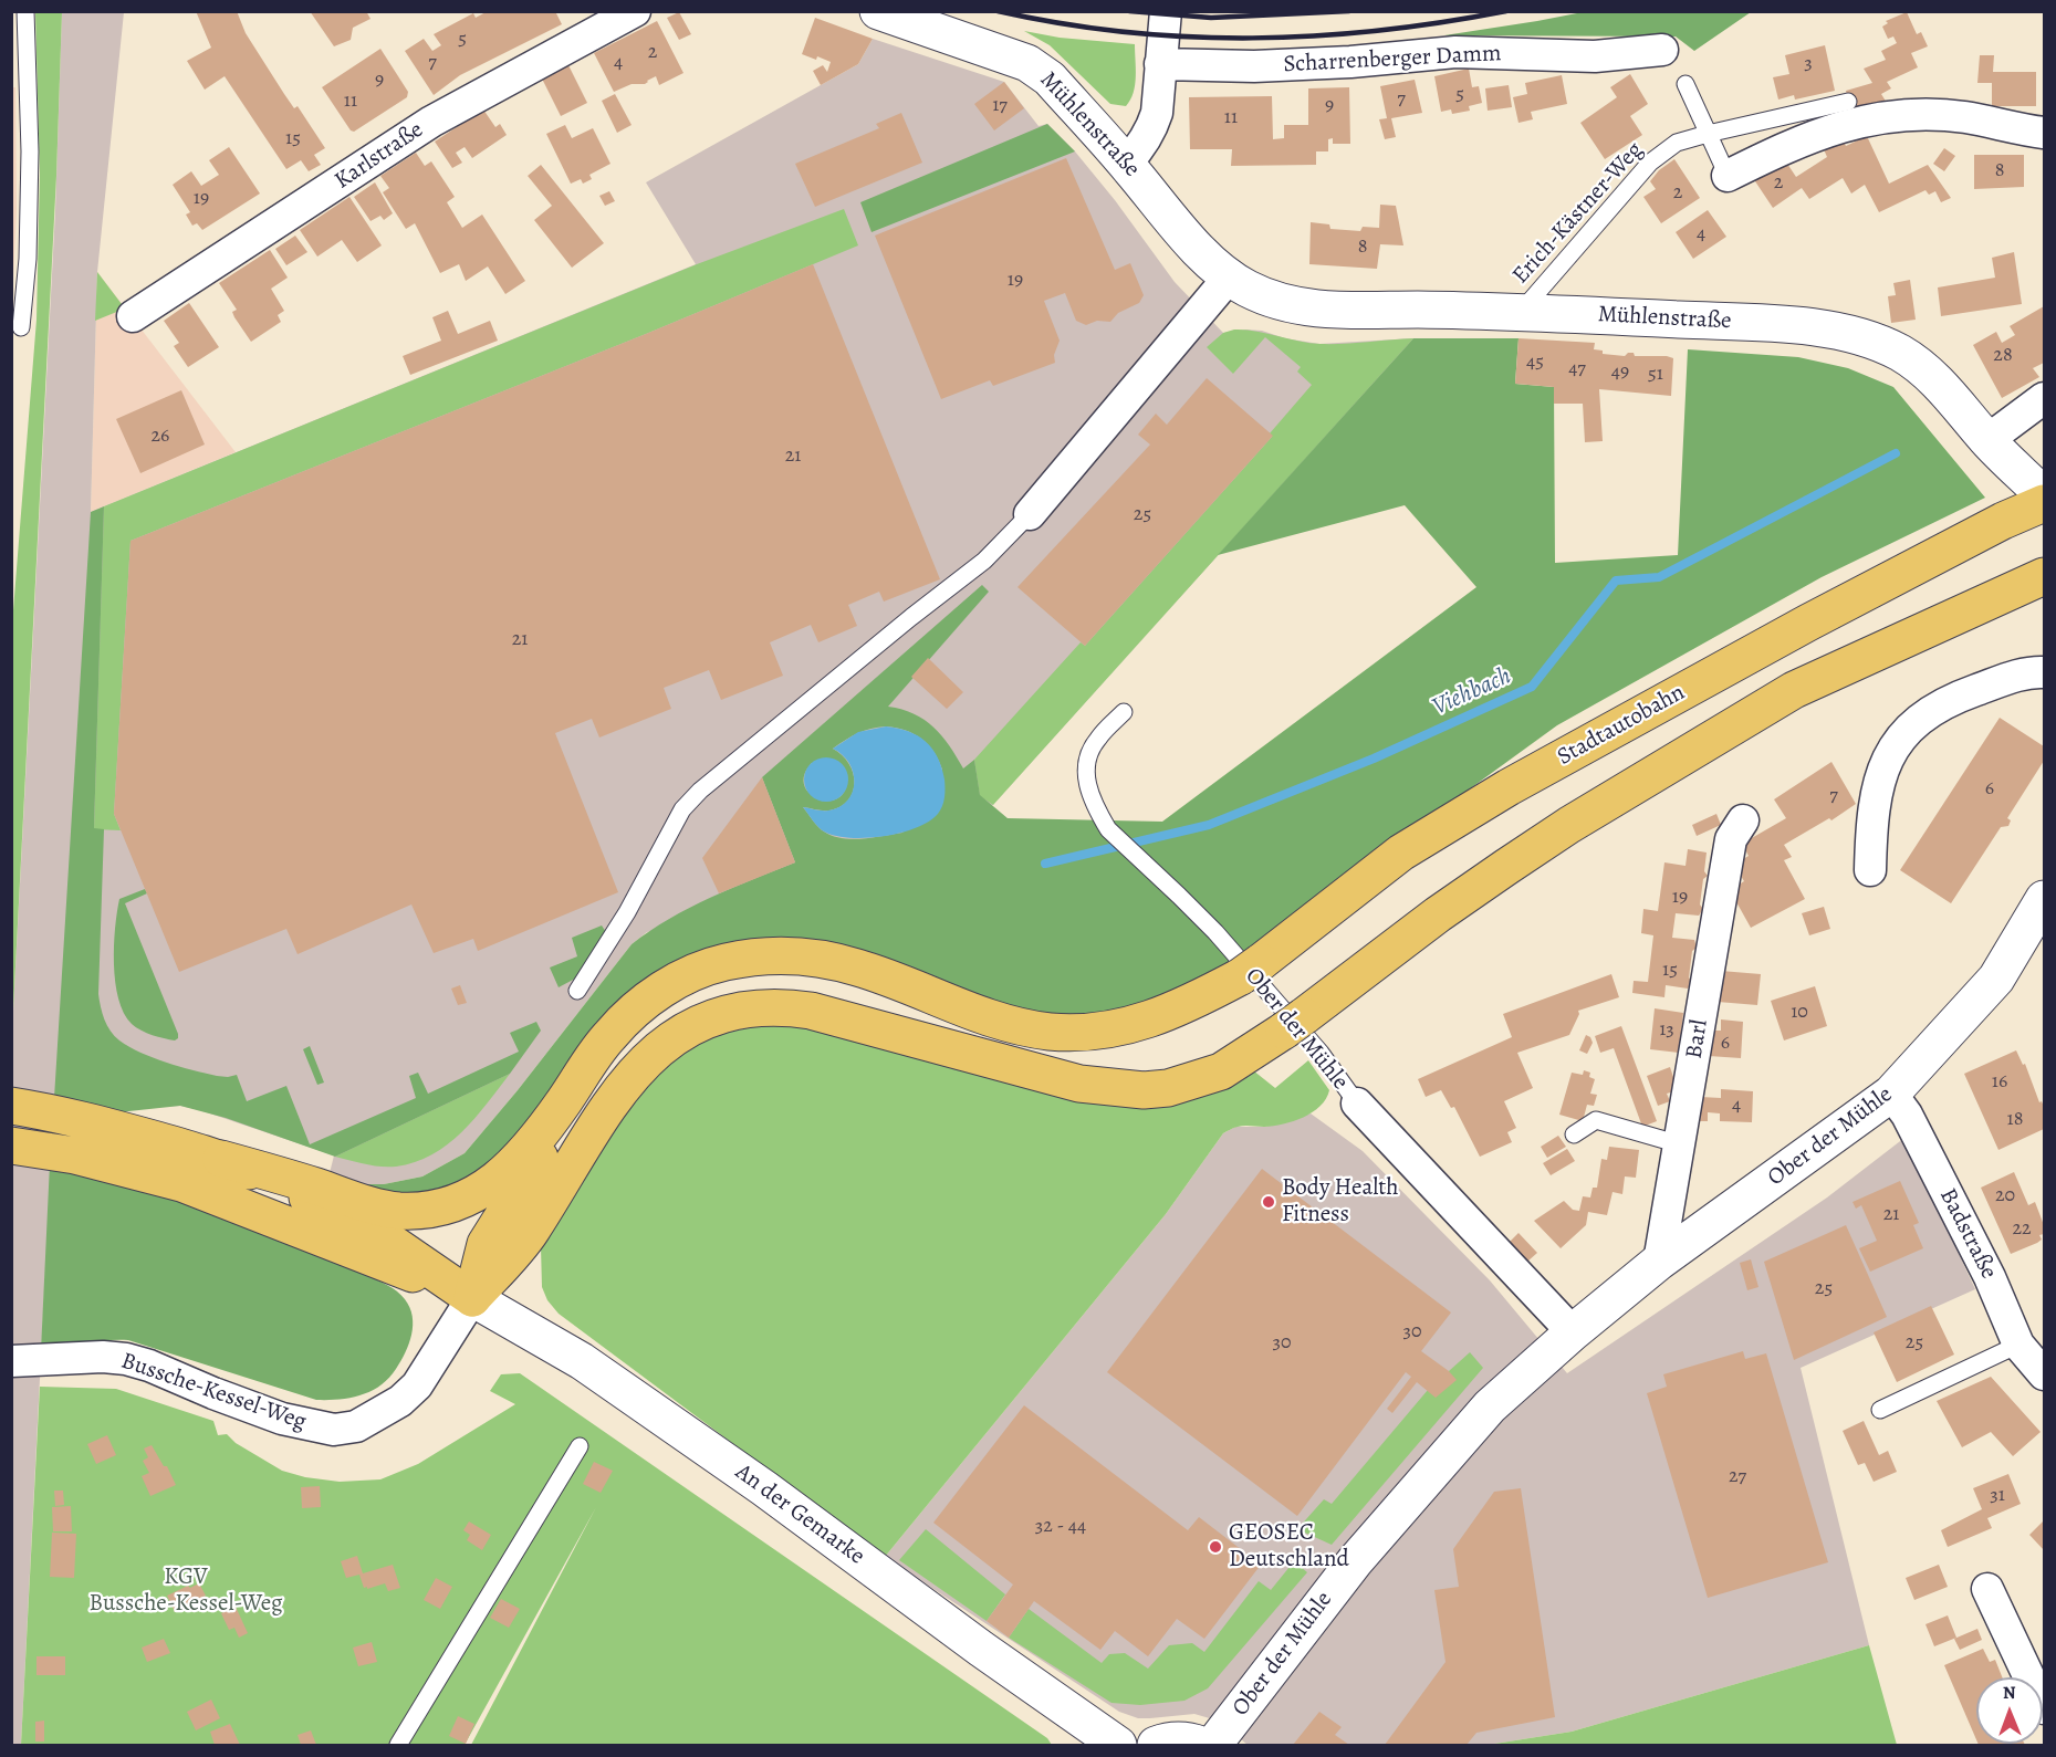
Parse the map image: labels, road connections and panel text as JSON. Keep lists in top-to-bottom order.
{
  "streets": {
    "main road": ["Stadtautobahn"],
    "street": [
      "Scharrenberger Damm",
      "Mühlenstraße",
      "Karlstraße",
      "Ober der Mühle",
      "Barl",
      "Badstraße",
      "Bussche-Kessel-Weg",
      "An der Gemarke"
    ],
    "lane": ["Erich-Kästner-Weg"]
  },
  "crossings": [
    ["Mühlenstraße", "Erich-Kästner-Weg"],
    ["Ober der Mühle", "Barl"],
    ["Ober der Mühle", "Badstraße"],
    ["Bussche-Kessel-Weg", "An der Gemarke"]
  ],
  "water": ["Viehbach"],
  "parks": ["KGV Bussche-Kessel-Weg"],
  "places": ["Body Health Fitness", "GEOSEC Deutschland"],
  "house_numbers": [
    "5",
    "2",
    "7",
    "4",
    "3",
    "9",
    "5",
    "7",
    "11",
    "17",
    "9",
    "11",
    "15",
    "8",
    "2",
    "2",
    "19",
    "4",
    "8",
    "19",
    "28",
    "45",
    "47",
    "49",
    "51",
    "26",
    "21",
    "25",
    "21",
    "6",
    "7",
    "19",
    "15",
    "10",
    "13",
    "6",
    "16",
    "4",
    "18",
    "20",
    "21",
    "22",
    "25",
    "30",
    "30",
    "25",
    "27",
    "31",
    "32 - 44"
  ],
  "north": "top"
}
